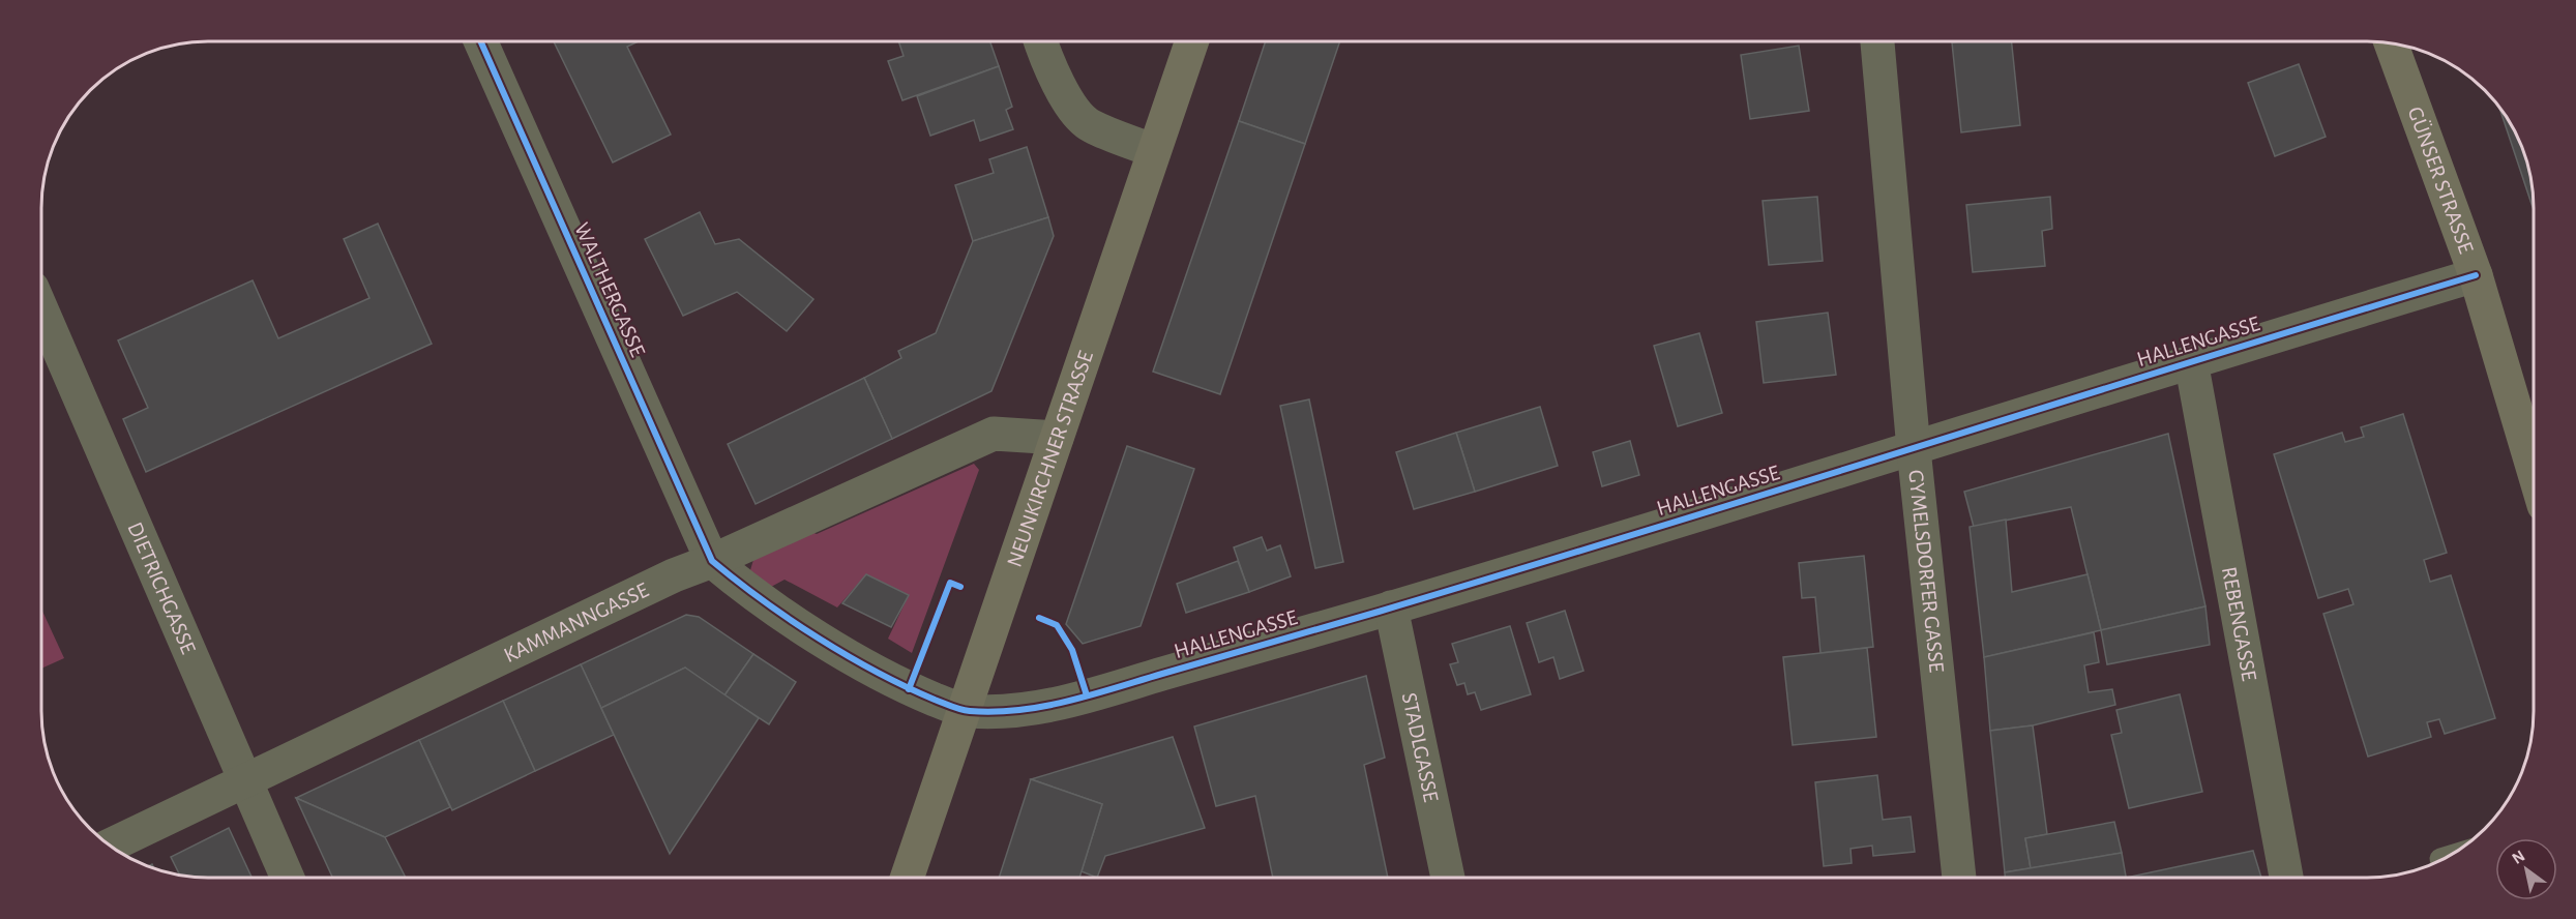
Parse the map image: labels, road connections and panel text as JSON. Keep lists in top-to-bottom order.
{
  "streets": {
    "main road": ["GÜNSER STRASSE", "NEUNKIRCHNER STRASSE"],
    "street": [
      "WALTHERGASSE",
      "HALLENGASSE",
      "GYMELSDORFER GASSE",
      "DIETRICHGASSE",
      "KAMMANNGASSE",
      "REBENGASSE",
      "STADLGASSE"
    ]
  },
  "crossings": [
    ["GÜNSER STRASSE", "HALLENGASSE"],
    ["WALTHERGASSE", "KAMMANNGASSE"],
    ["HALLENGASSE", "NEUNKIRCHNER STRASSE"],
    ["HALLENGASSE", "GYMELSDORFER GASSE"],
    ["HALLENGASSE", "REBENGASSE"],
    ["HALLENGASSE", "STADLGASSE"],
    ["NEUNKIRCHNER STRASSE", "KAMMANNGASSE"],
    ["DIETRICHGASSE", "KAMMANNGASSE"]
  ],
  "north": "top left"
}
